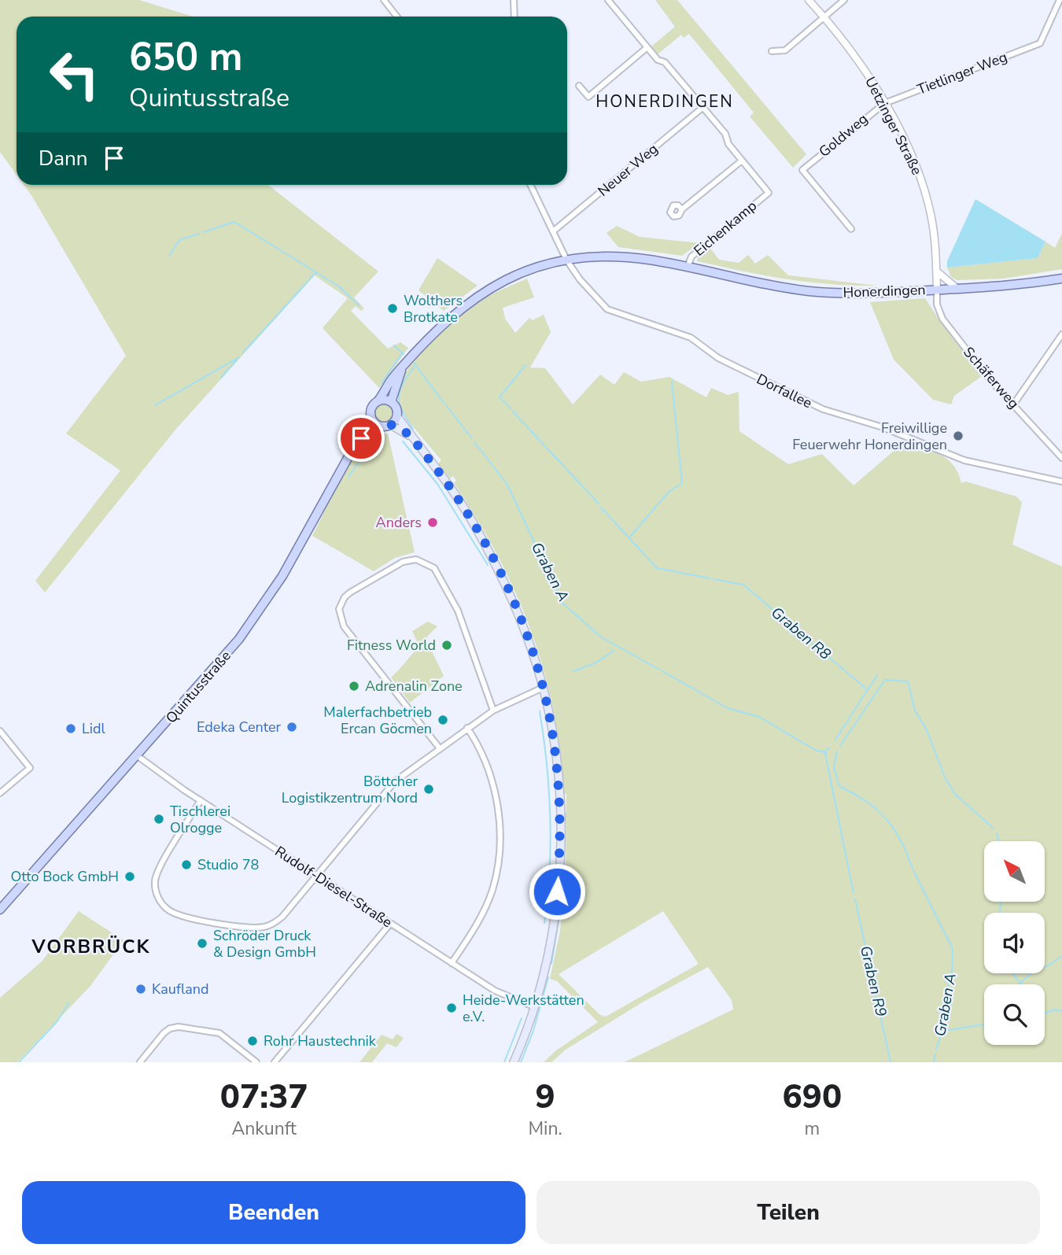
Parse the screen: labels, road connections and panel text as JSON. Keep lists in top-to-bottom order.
{
  "streets": {
    "main road": ["Honerdingen", "Quintusstraße"],
    "street": [
      "Tietlinger Weg",
      "Uetzinger Straße",
      "Goldweg",
      "Neuer Weg",
      "Eichenkamp",
      "Schäferweg",
      "Dorfallee",
      "Rudolf-Diesel-Straße"
    ]
  },
  "crossings": [
    ["Tietlinger Weg", "Uetzinger Straße"],
    ["Tietlinger Weg", "Goldweg"],
    ["Uetzinger Straße", "Goldweg"],
    ["Uetzinger Straße", "Honerdingen"],
    ["Uetzinger Straße", "Schäferweg"],
    ["Neuer Weg", "Dorfallee"],
    ["Eichenkamp", "Honerdingen"],
    ["Honerdingen", "Schäferweg"],
    ["Honerdingen", "Dorfallee"],
    ["Honerdingen", "Quintusstraße"],
    ["Quintusstraße", "Rudolf-Diesel-Straße"]
  ],
  "districts": ["HONERDINGEN", "VORBRÜCK"],
  "water": ["Graben A", "Graben R8", "Graben R9"],
  "places": [
    "Wolthers Brotkate",
    "Freiwillige Feuerwehr Honerdingen",
    "Anders",
    "Fitness World",
    "Adrenalin Zone",
    "Malerfachbetrieb Ercan Göcmen",
    "Edeka Center",
    "Lidl",
    "Böttcher Logistikzentrum Nord",
    "Tischlerei Olrogge",
    "Studio 78",
    "Otto Bock GmbH",
    "Schröder Druck & Design GmbH",
    "Kaufland",
    "Heide-Werkstätten e.V.",
    "Rohr Haustechnik"
  ],
  "north": "top left",
  "page": {
    "turn": ["650 m", "Quintusstraße"],
    "then": "Dann",
    "eta": [
      "07:37",
      "Ankunft",
      "9",
      "Min.",
      "690",
      "m"
    ],
    "buttons": ["Beenden", "Teilen"]
  }
}
